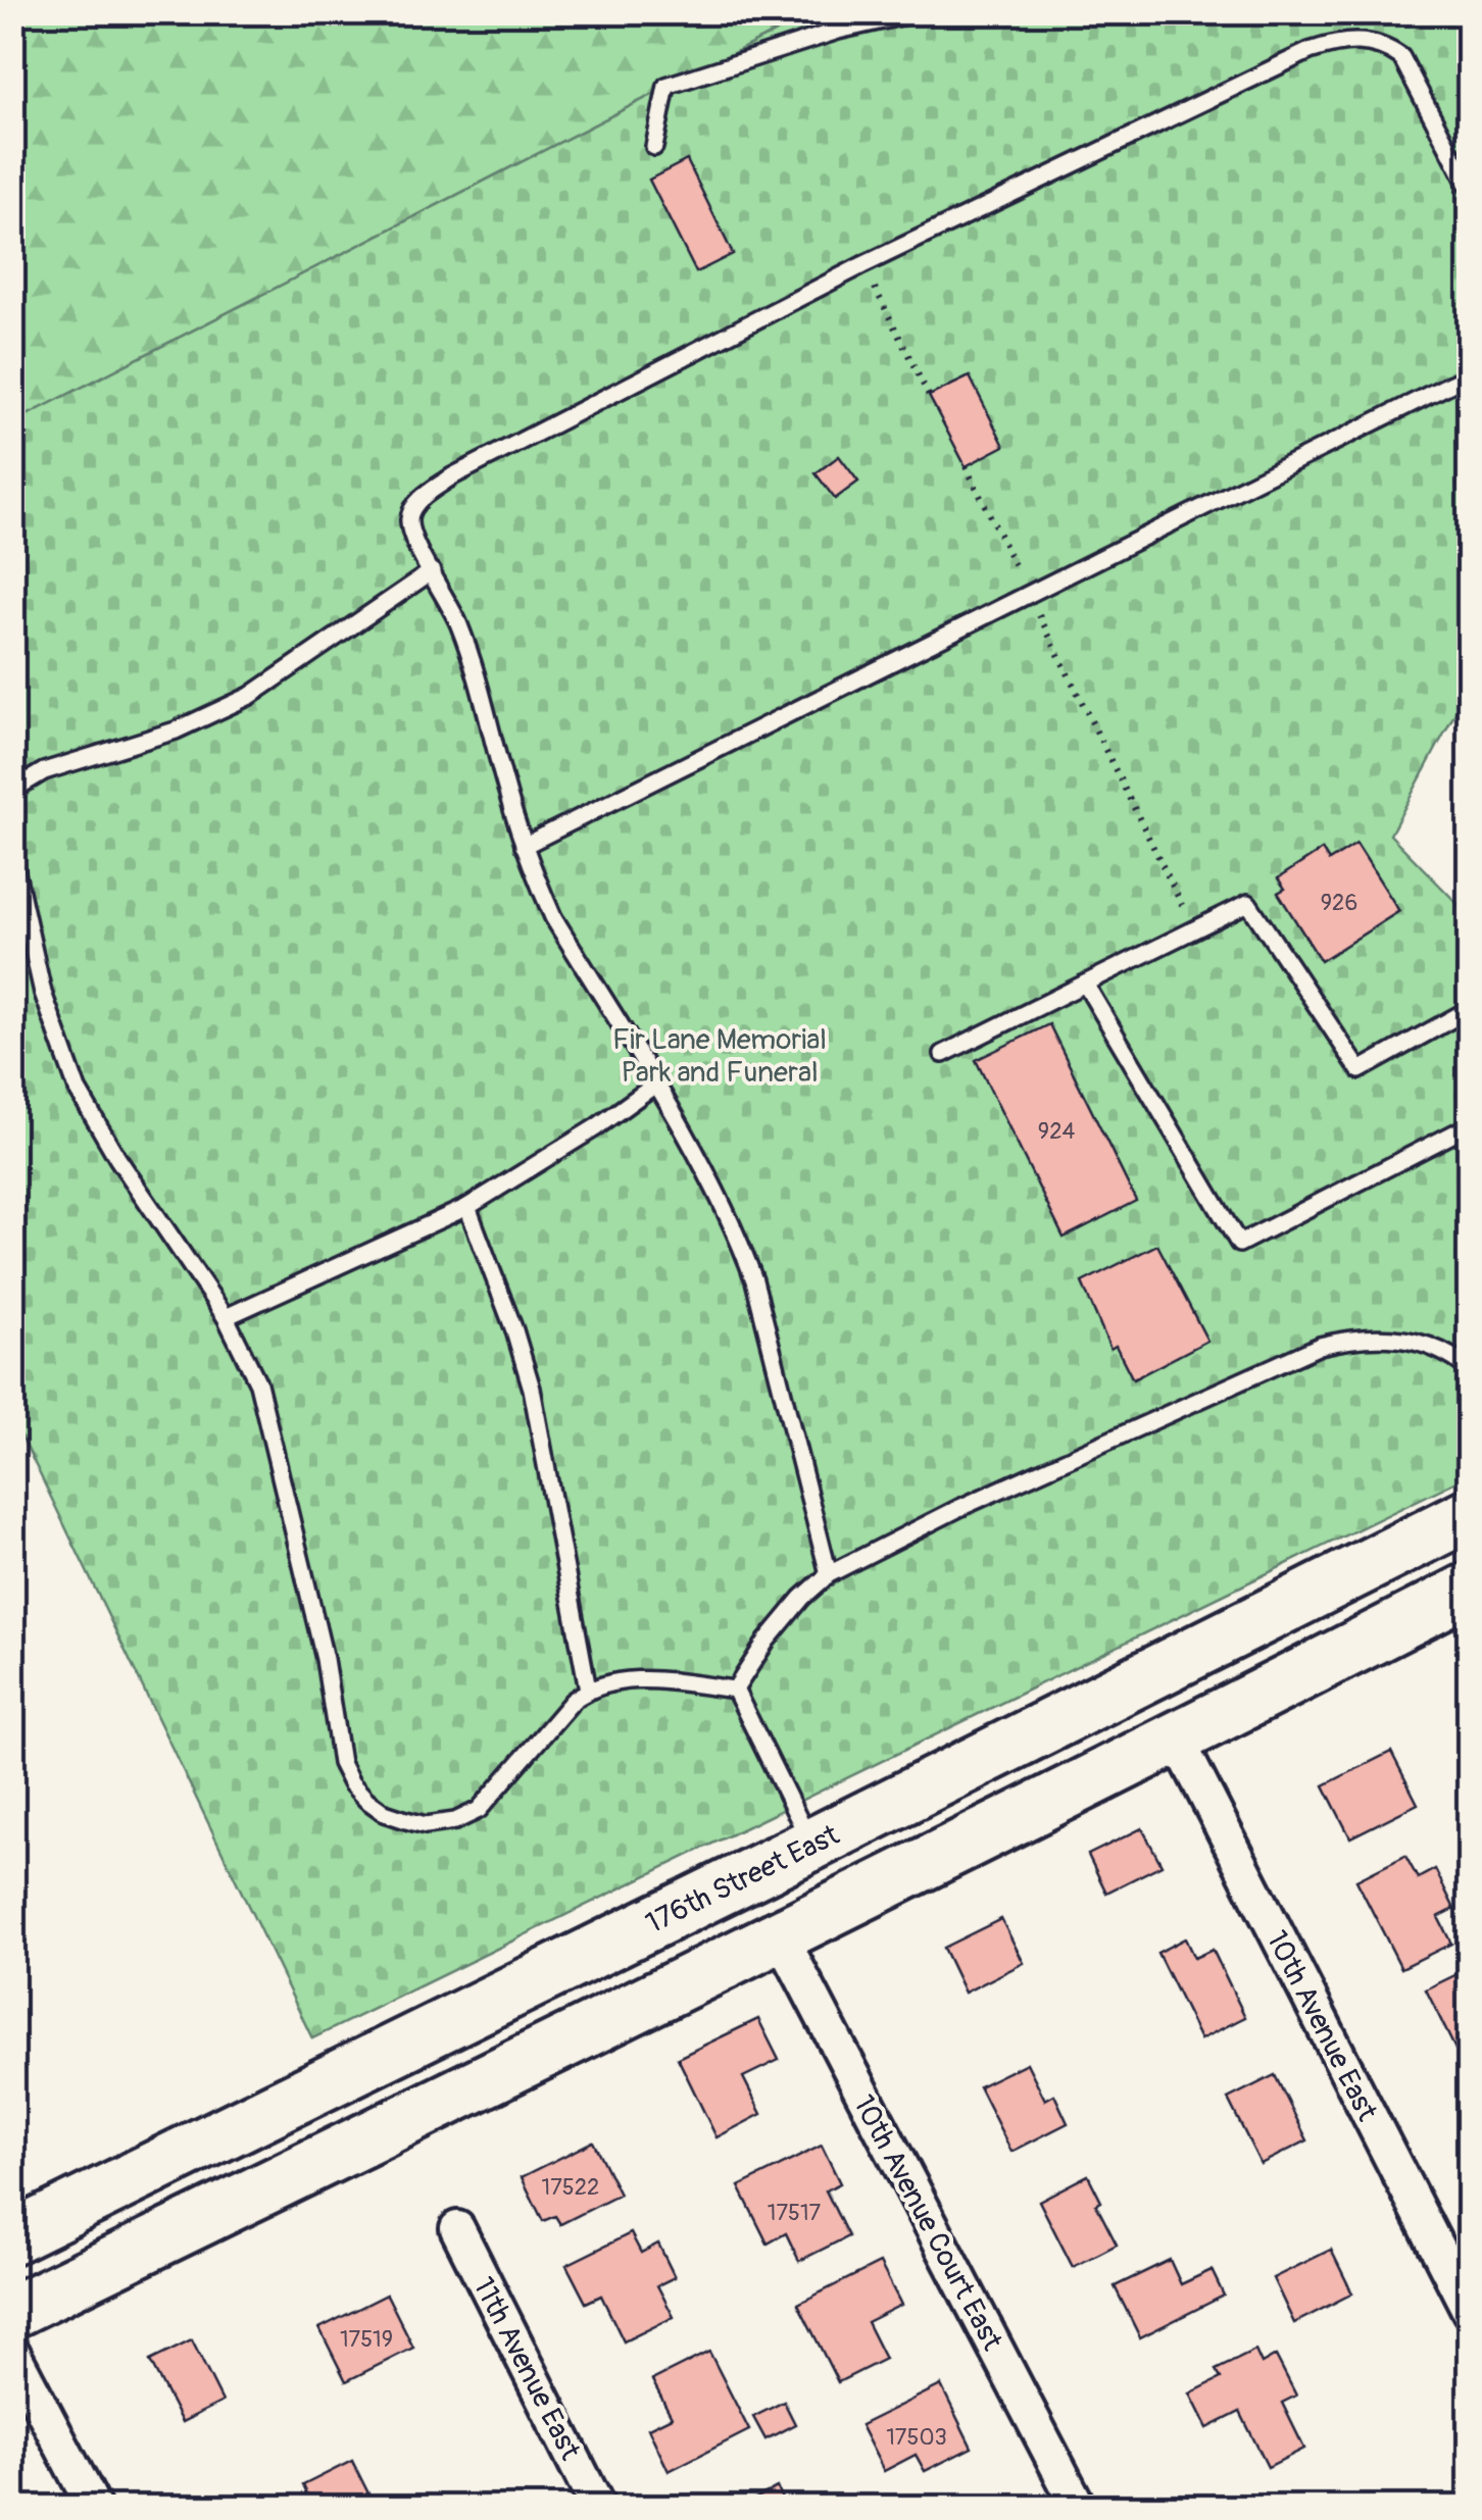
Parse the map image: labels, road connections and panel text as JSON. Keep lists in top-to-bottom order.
{
  "streets": {
    "main road": ["176th Street East"],
    "street": ["10th Avenue East", "10th Avenue Court East", "11th Avenue East"]
  },
  "parks": ["Fir Lane Memorial Park and Funeral"],
  "house_numbers": [
    "926",
    "924",
    "17522",
    "17517",
    "17519",
    "17503"
  ]
}
